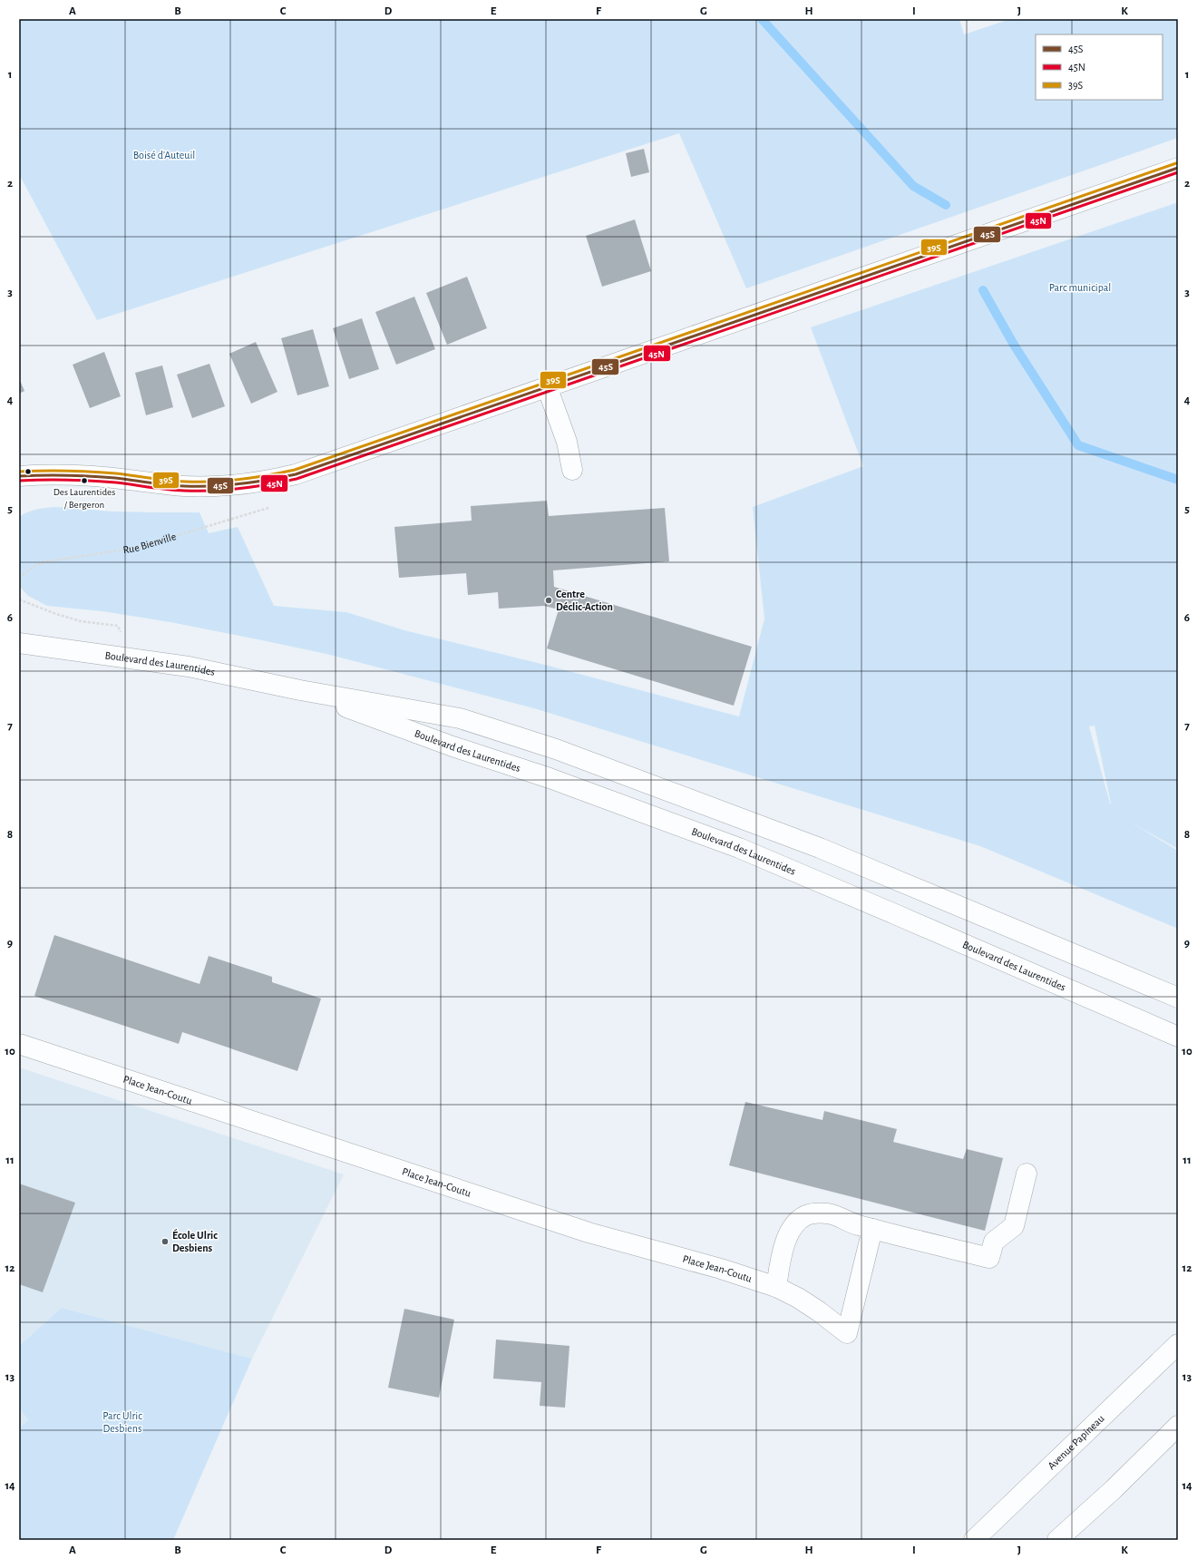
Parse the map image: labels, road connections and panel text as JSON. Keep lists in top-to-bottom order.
{
  "streets": {
    "main road": ["Boulevard des Laurentides", "Place Jean-Coutu", "Avenue Papineau"],
    "path": ["Rue Bienville"]
  },
  "parks": ["Boisé d'Auteuil", "Parc municipal", "Parc Ulric Desbiens"],
  "places": ["Des Laurentides / Bergeron", "Centre Déclic-Action", "École Ulric Desbiens"],
  "lines": ["transit line 39S", "transit line 45S", "transit line 45N"],
  "legend": ["45S", "45N", "39S"],
  "grid": {
    "columns": [
      "A",
      "B",
      "C",
      "D",
      "E",
      "F",
      "G",
      "H",
      "I",
      "J",
      "K"
    ],
    "rows": [
      "1",
      "2",
      "3",
      "4",
      "5",
      "6",
      "7",
      "8",
      "9",
      "10",
      "11",
      "12",
      "13",
      "14"
    ]
  }
}
